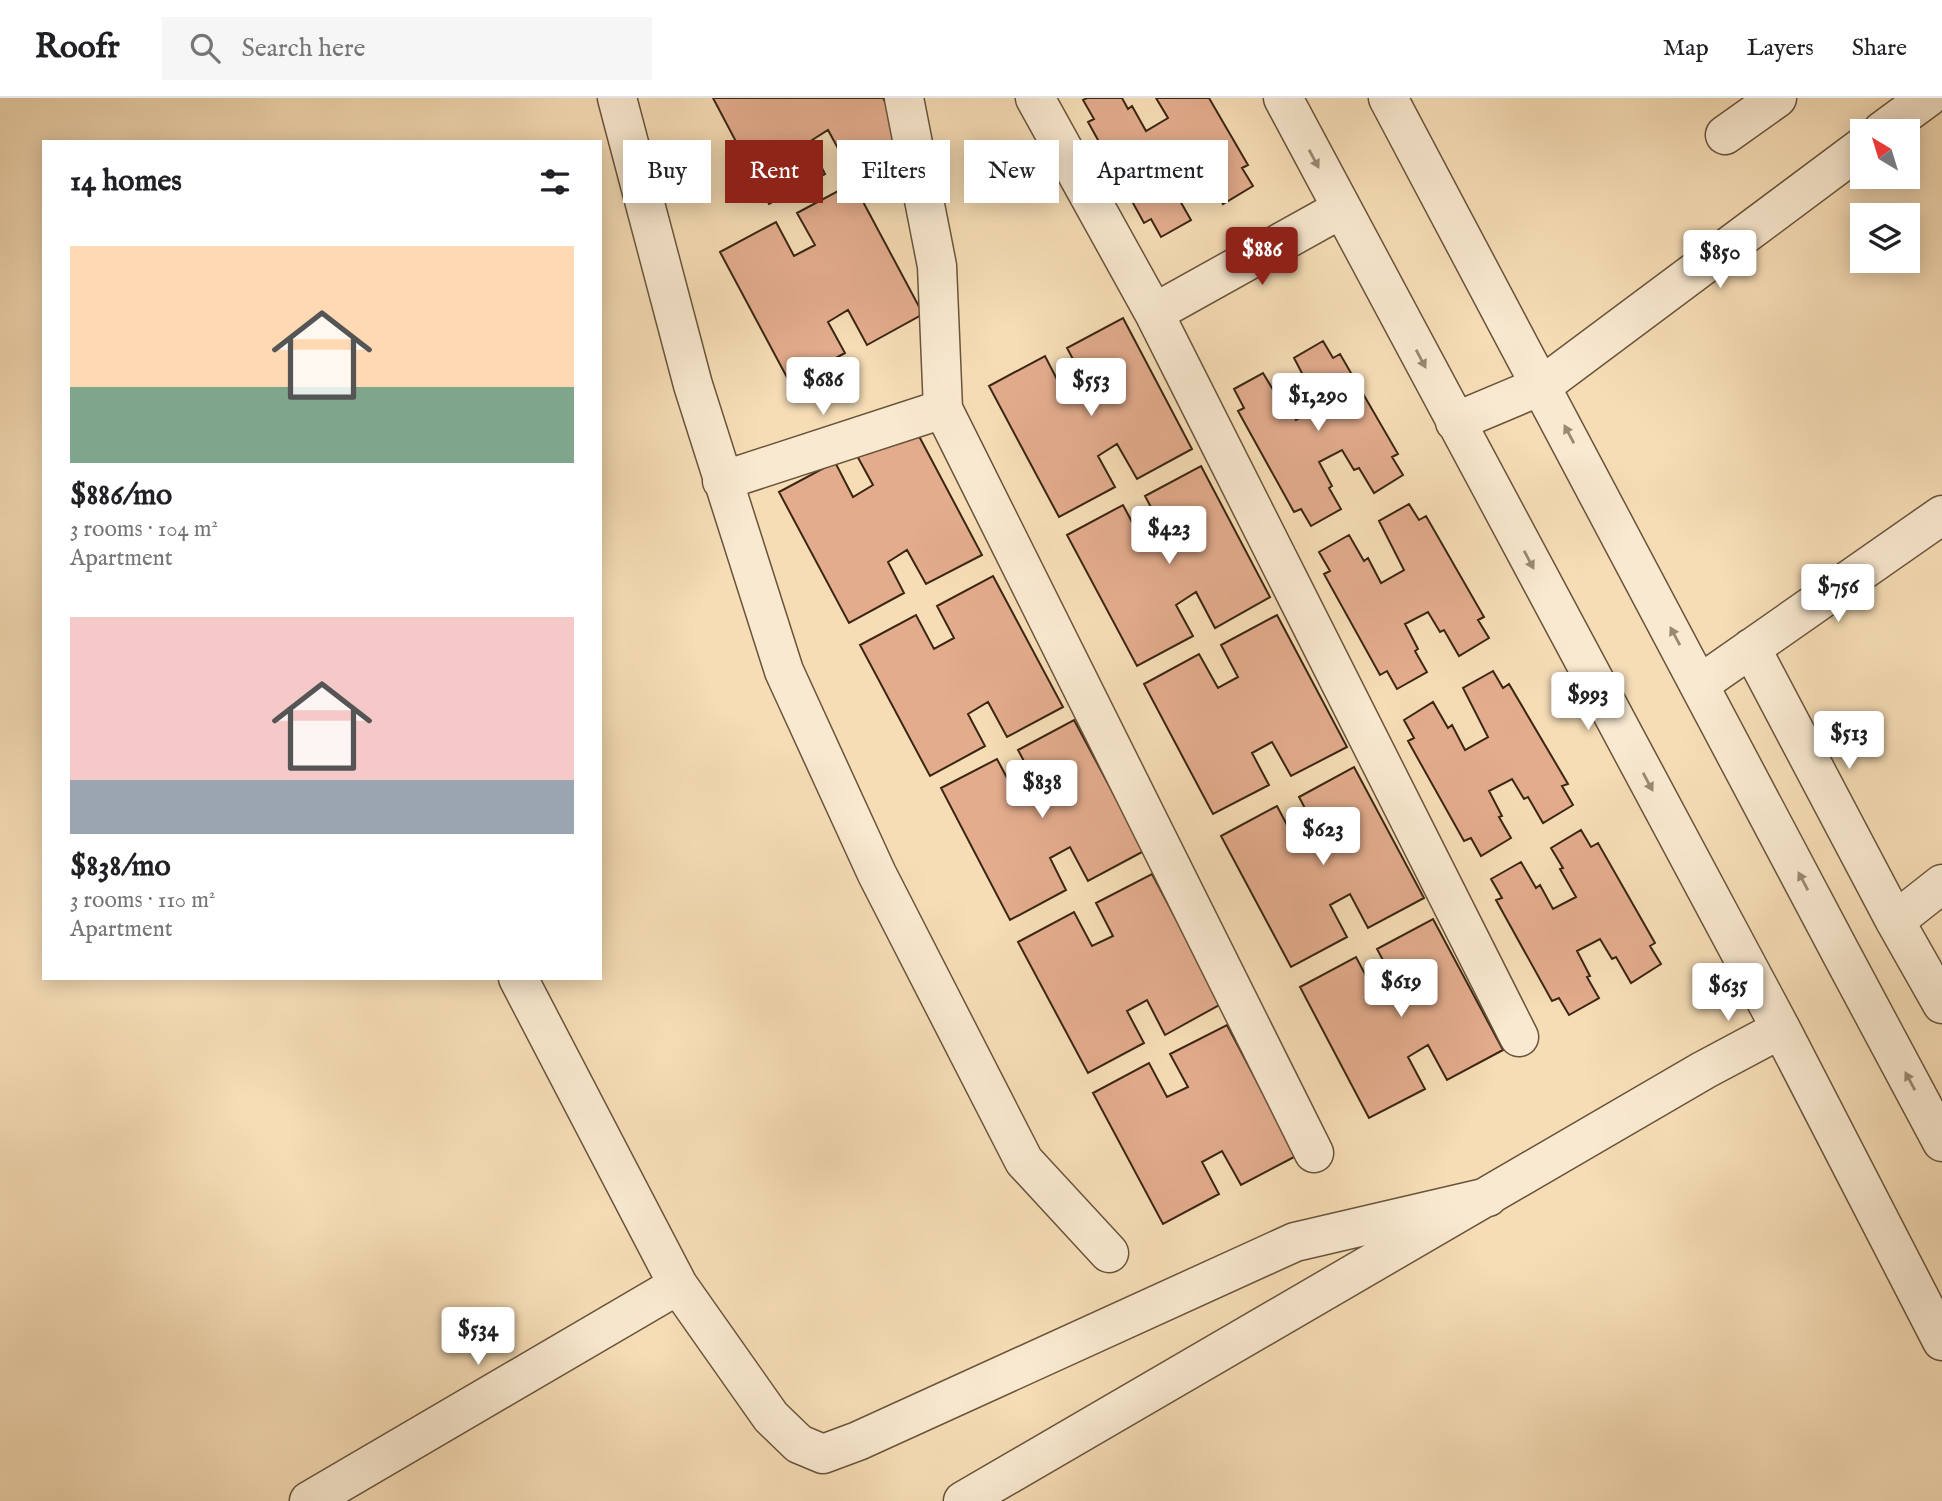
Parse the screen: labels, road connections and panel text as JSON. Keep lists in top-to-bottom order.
{
  "north": "top left",
  "page": {
    "header": "Roofr",
    "search": "Search here",
    "nav": ["Map", "Layers", "Share"],
    "chip": [
      "Buy",
      "Rent",
      "Filters",
      "New",
      "Apartment"
    ],
    "heading": "14 homes",
    "list": [
      {
        "name": "$886/mo",
        "note": "3 rooms · 104 m² · Apartment"
      },
      {
        "name": "$838/mo",
        "note": "3 rooms · 110 m² · Apartment"
      }
    ],
    "price": [
      "$886",
      "$850",
      "$686",
      "$553",
      "$1,290",
      "$423",
      "$756",
      "$993",
      "$513",
      "$838",
      "$623",
      "$619",
      "$635",
      "$534"
    ]
  }
}
